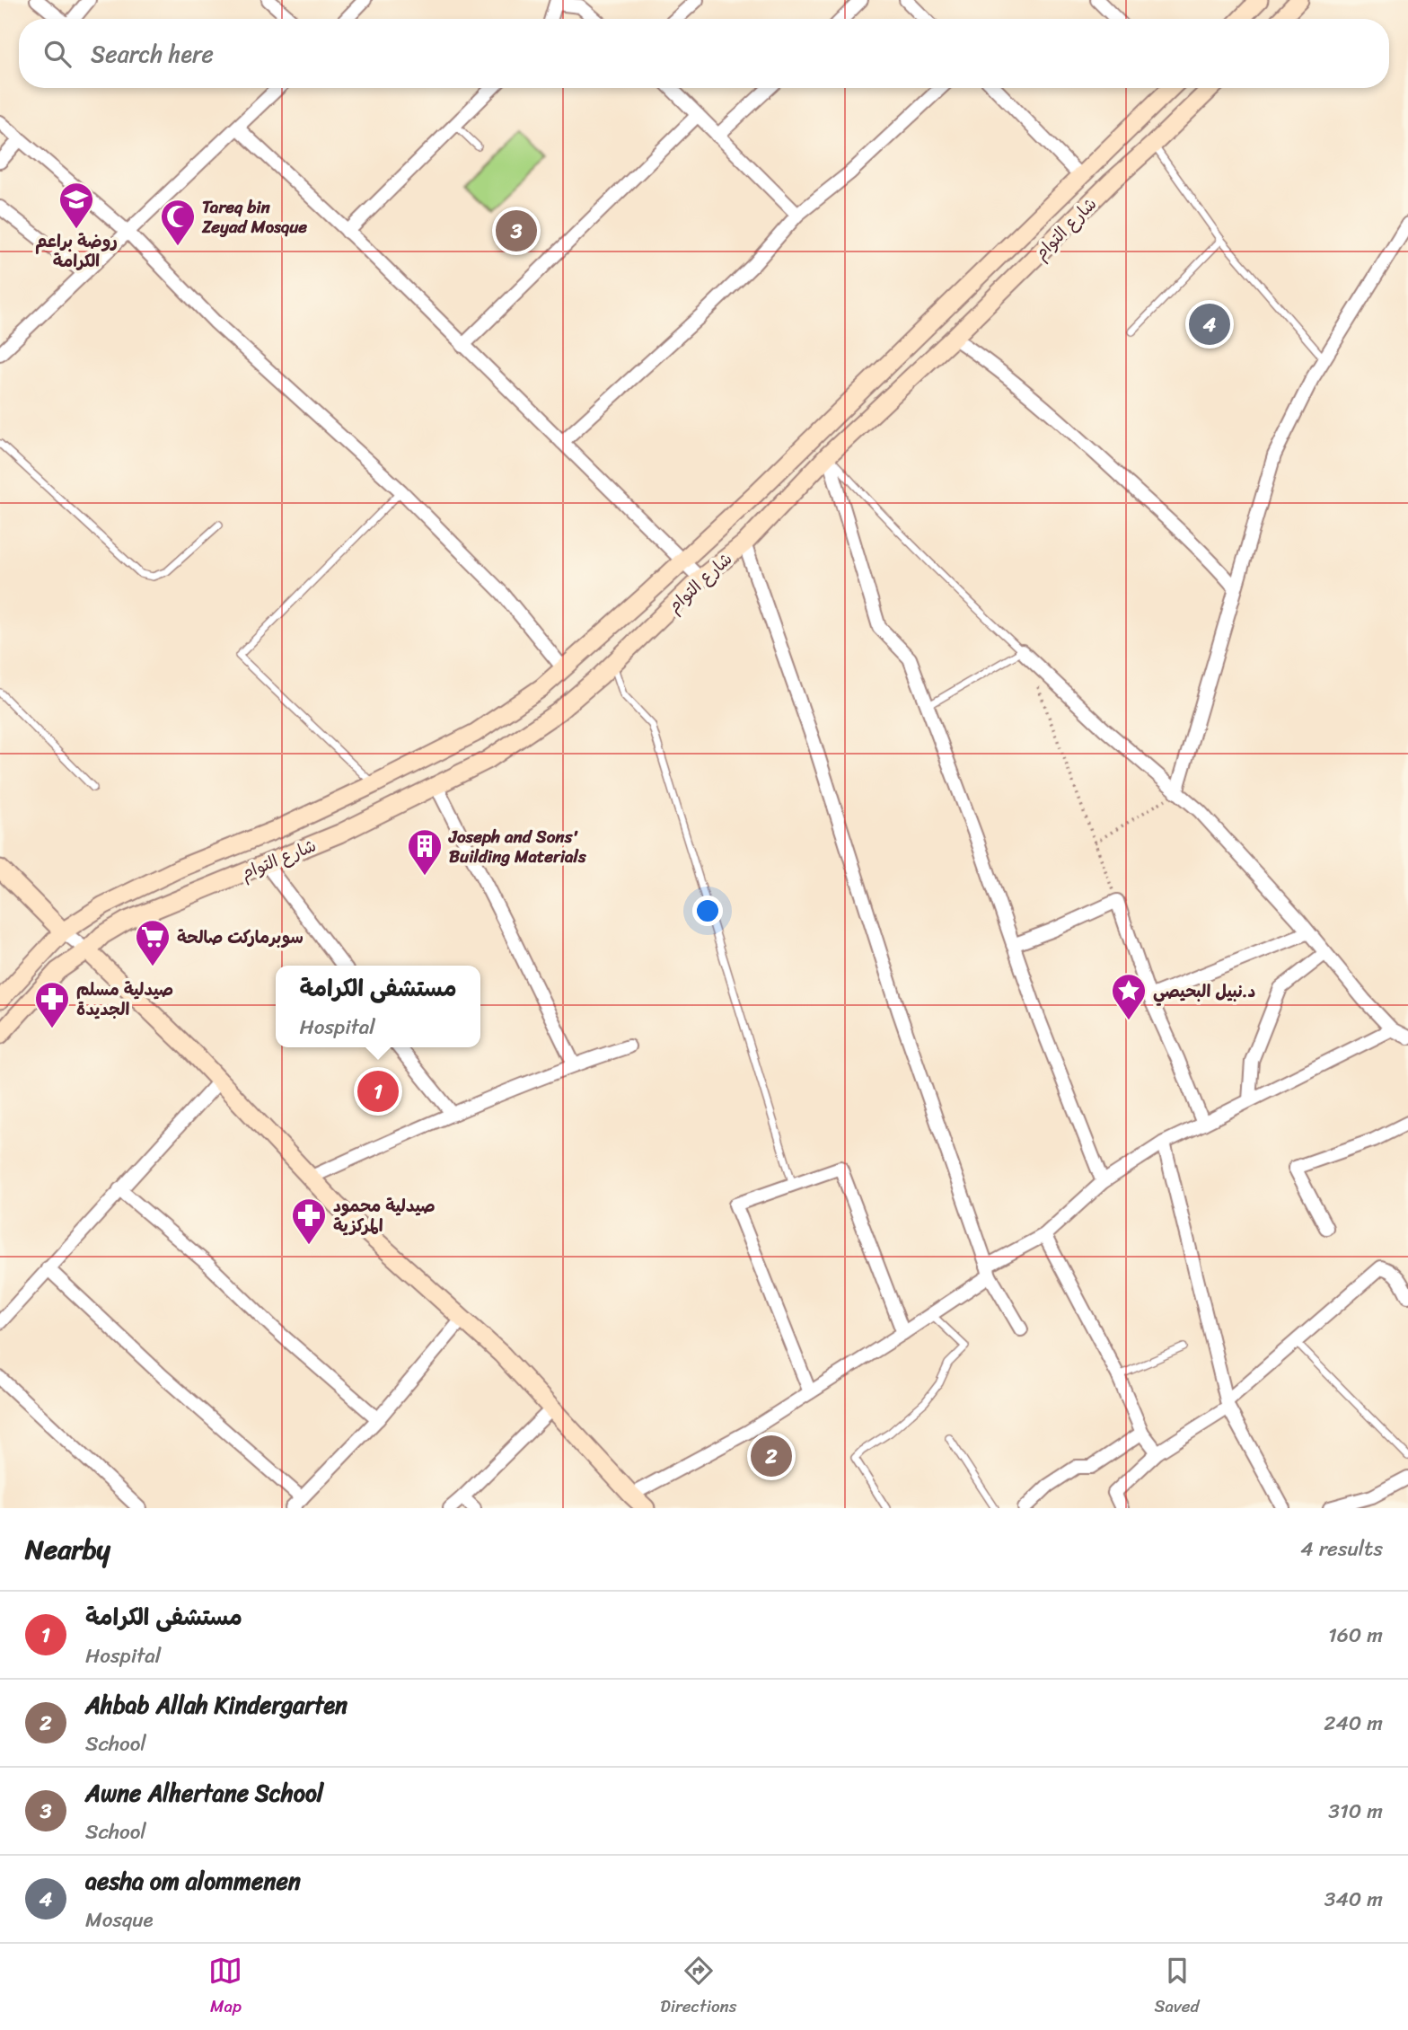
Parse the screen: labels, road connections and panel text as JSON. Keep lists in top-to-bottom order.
{
  "streets": {
    "main road": ["شارع التوام"]
  },
  "places": {
    "school or university": ["روضة براعم الكرامة"],
    "mosque": ["Tareq bin Zeyad Mosque"],
    "building": ["Joseph and Sons' Building Materials"],
    "supermarket": ["سوبرماركت صالحة"],
    "place": ["د.نبيل البحيصي"],
    "pharmacy": ["صيدلية مسلم الجديدة", "صيدلية محمود المركزية"]
  },
  "page": {
    "search": "Search here",
    "pins": [
      "3",
      "4",
      "1",
      "2"
    ],
    "popup": ["مستشفى الكرامة", "Hospital"],
    "heading": ["Nearby", "4 results"],
    "list": [
      {
        "mark": "1",
        "name": "مستشفى الكرامة",
        "note": "Hospital",
        "value": "160 m"
      },
      {
        "mark": "2",
        "name": "Ahbab Allah Kindergarten",
        "note": "School",
        "value": "240 m"
      },
      {
        "mark": "3",
        "name": "Awne Alhertane School",
        "note": "School",
        "value": "310 m"
      },
      {
        "mark": "4",
        "name": "aesha om alommenen",
        "note": "Mosque",
        "value": "340 m"
      }
    ],
    "nav": ["Map", "Directions", "Saved"]
  }
}
